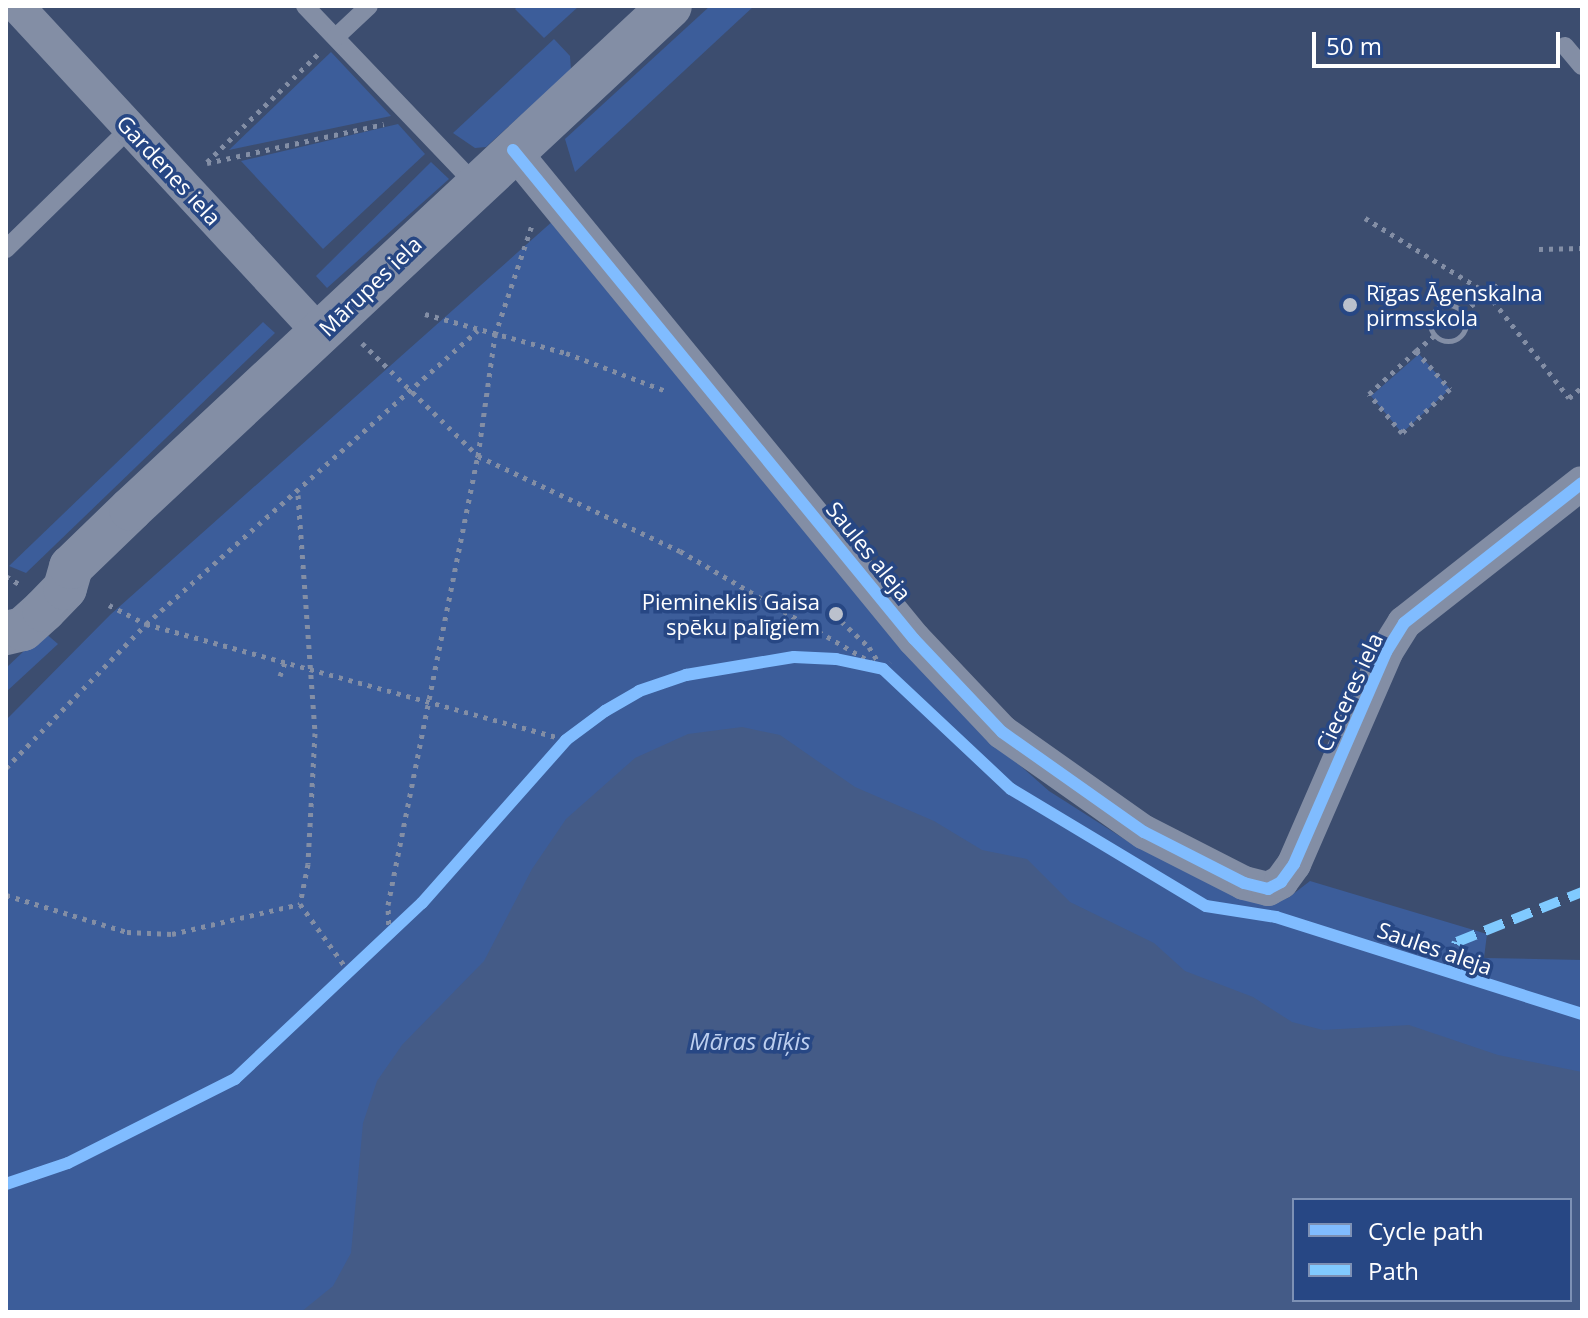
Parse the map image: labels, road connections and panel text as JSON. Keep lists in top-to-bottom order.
{
  "streets": {
    "street": [
      "Gardenes iela",
      "Mārupes iela",
      "Saules aleja",
      "Cieceres iela"
    ]
  },
  "crossings": [
    ["Gardenes iela", "Mārupes iela"],
    ["Mārupes iela", "Saules aleja"],
    ["Saules aleja", "Cieceres iela"]
  ],
  "water": ["Māras dīķis"],
  "places": ["Rīgas Āgenskalna pirmsskola", "Piemineklis Gaisa spēku palīgiem"],
  "legend": ["Cycle path", "Path"],
  "scale_bar": "50 m"
}
